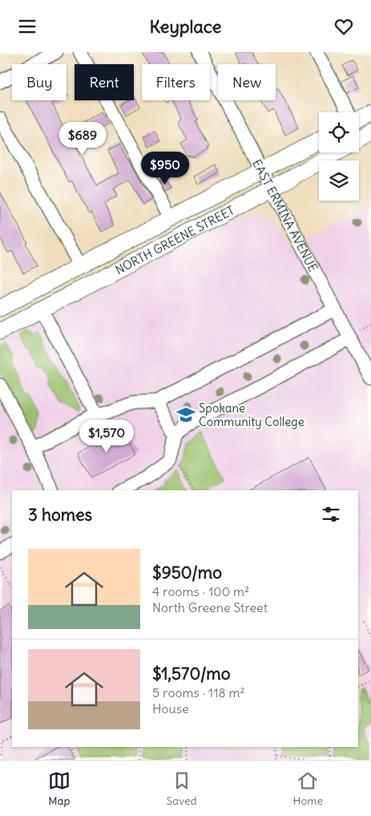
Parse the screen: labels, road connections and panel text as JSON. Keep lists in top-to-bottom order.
{
  "streets": {
    "main road": ["NORTH GREENE STREET"],
    "street": ["EAST ERMINA AVENUE"]
  },
  "crossings": [
    ["EAST ERMINA AVENUE", "NORTH GREENE STREET"]
  ],
  "places": {
    "school or university": ["Spokane Community College"]
  },
  "page": {
    "header": "Keyplace",
    "chip": [
      "Buy",
      "Rent",
      "Filters",
      "New"
    ],
    "price": ["$689", "$950", "$1,570"],
    "heading": "3 homes",
    "list": [
      {
        "name": "$950/mo",
        "note": "4 rooms · 100 m² · North Greene Street"
      },
      {
        "name": "$1,570/mo",
        "note": "5 rooms · 118 m² · House"
      }
    ],
    "tabs": ["Map", "Saved", "Home"]
  }
}
